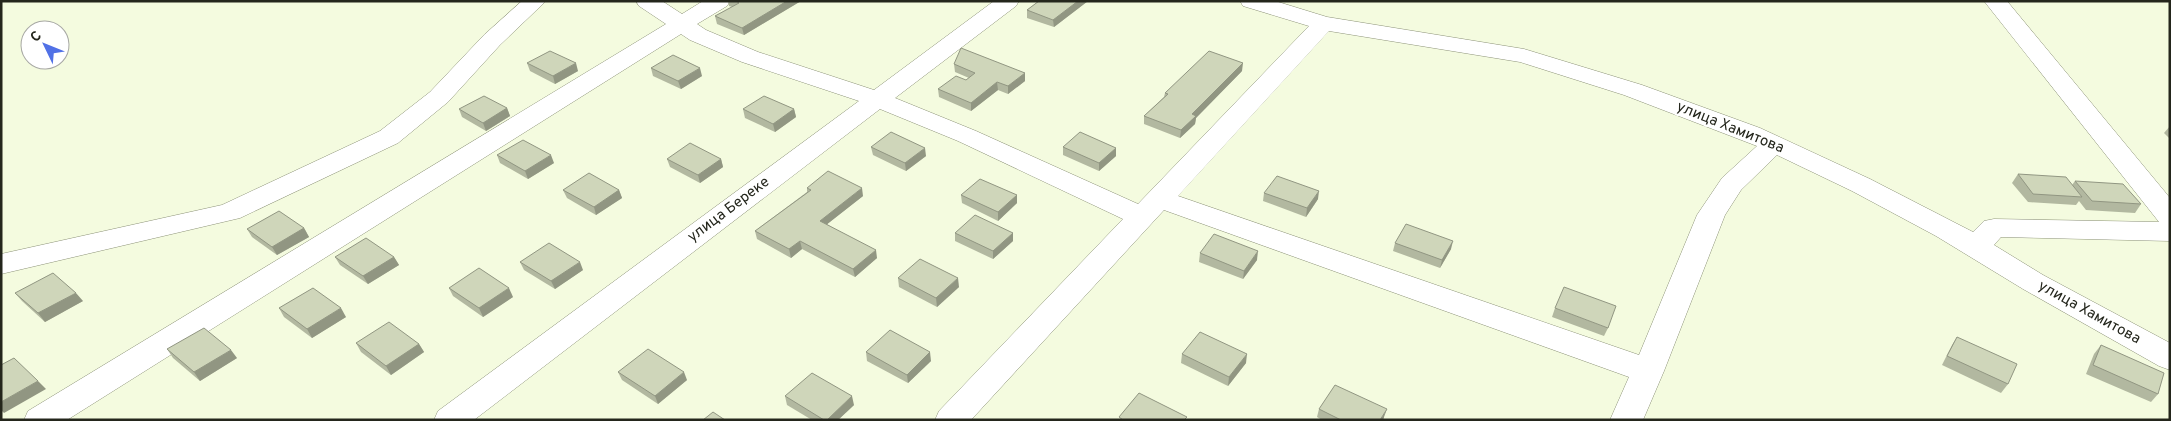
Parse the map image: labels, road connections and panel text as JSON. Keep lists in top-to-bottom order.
{
  "streets": {
    "street": ["улица Хамитова", "улица Береке"]
  },
  "north": "top left"
}
